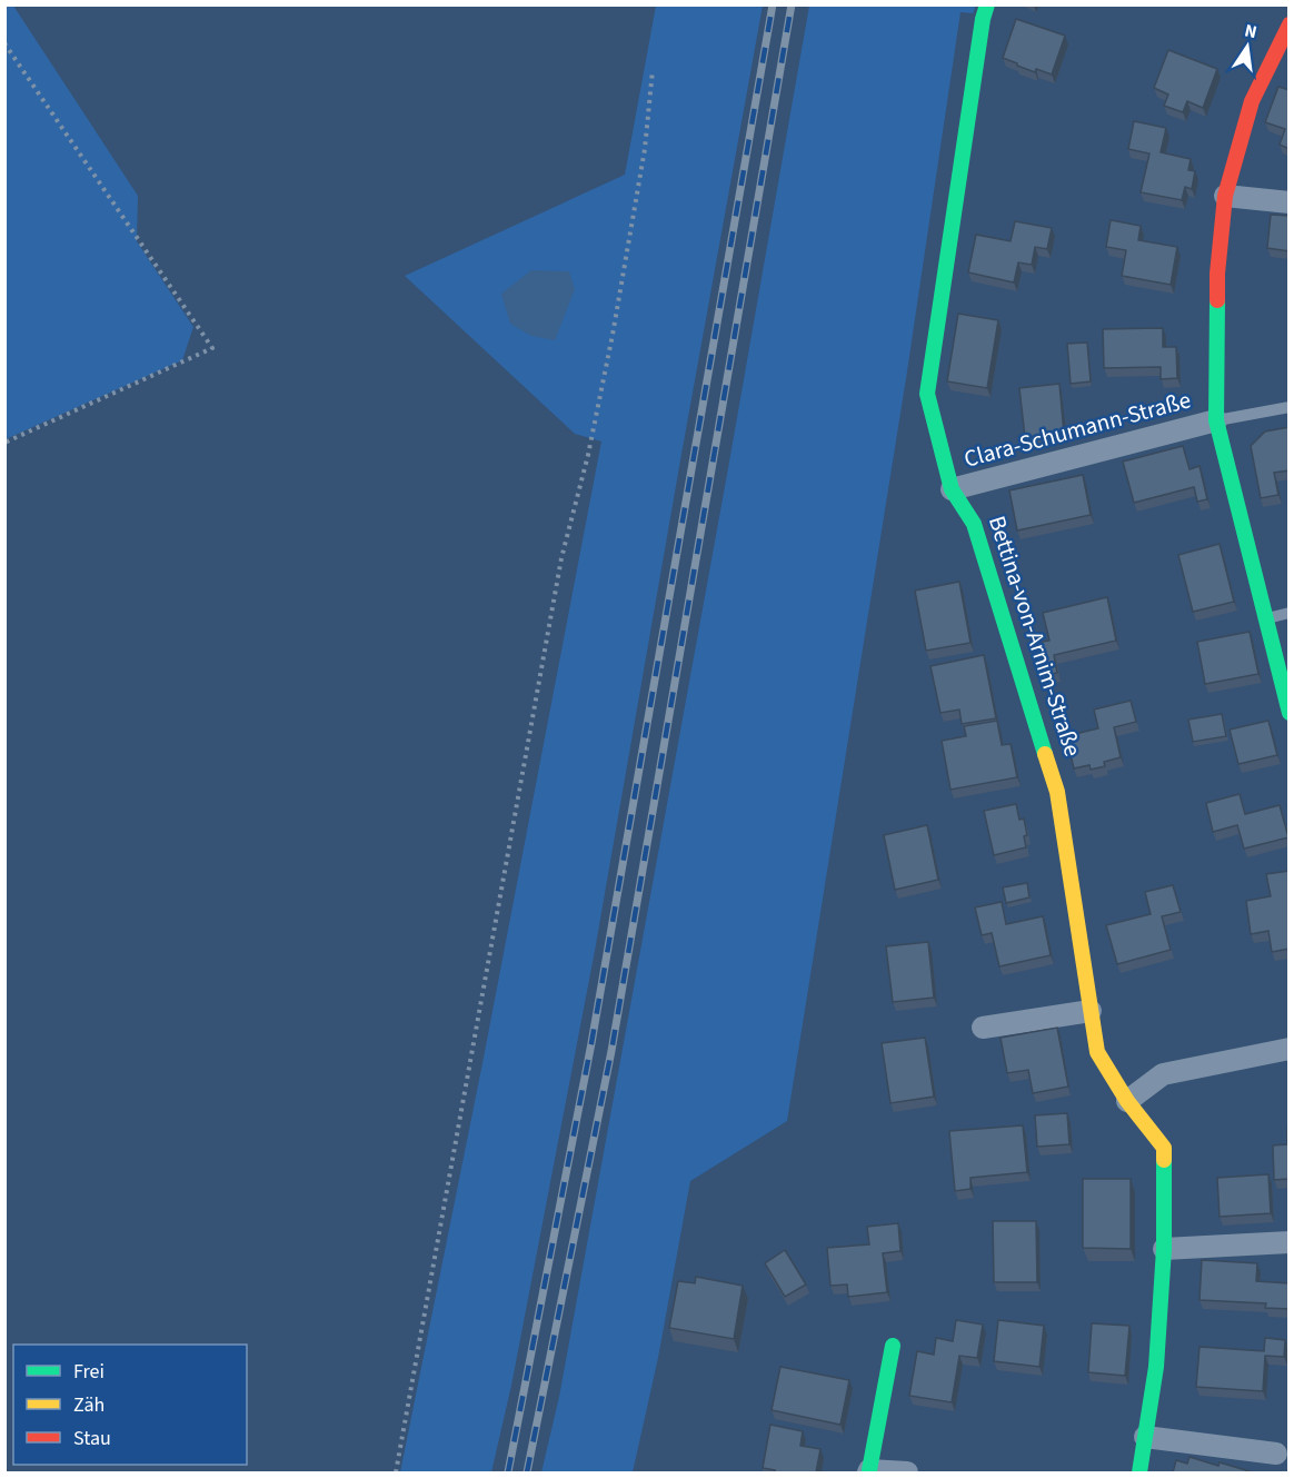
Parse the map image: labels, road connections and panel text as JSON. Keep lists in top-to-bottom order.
{
  "streets": {
    "street": ["Clara-Schumann-Straße", "Bettina-von-Arnim-Straße"]
  },
  "crossings": [
    ["Clara-Schumann-Straße", "Bettina-von-Arnim-Straße"]
  ],
  "legend": ["Frei", "Zäh", "Stau"],
  "north": "top"
}
